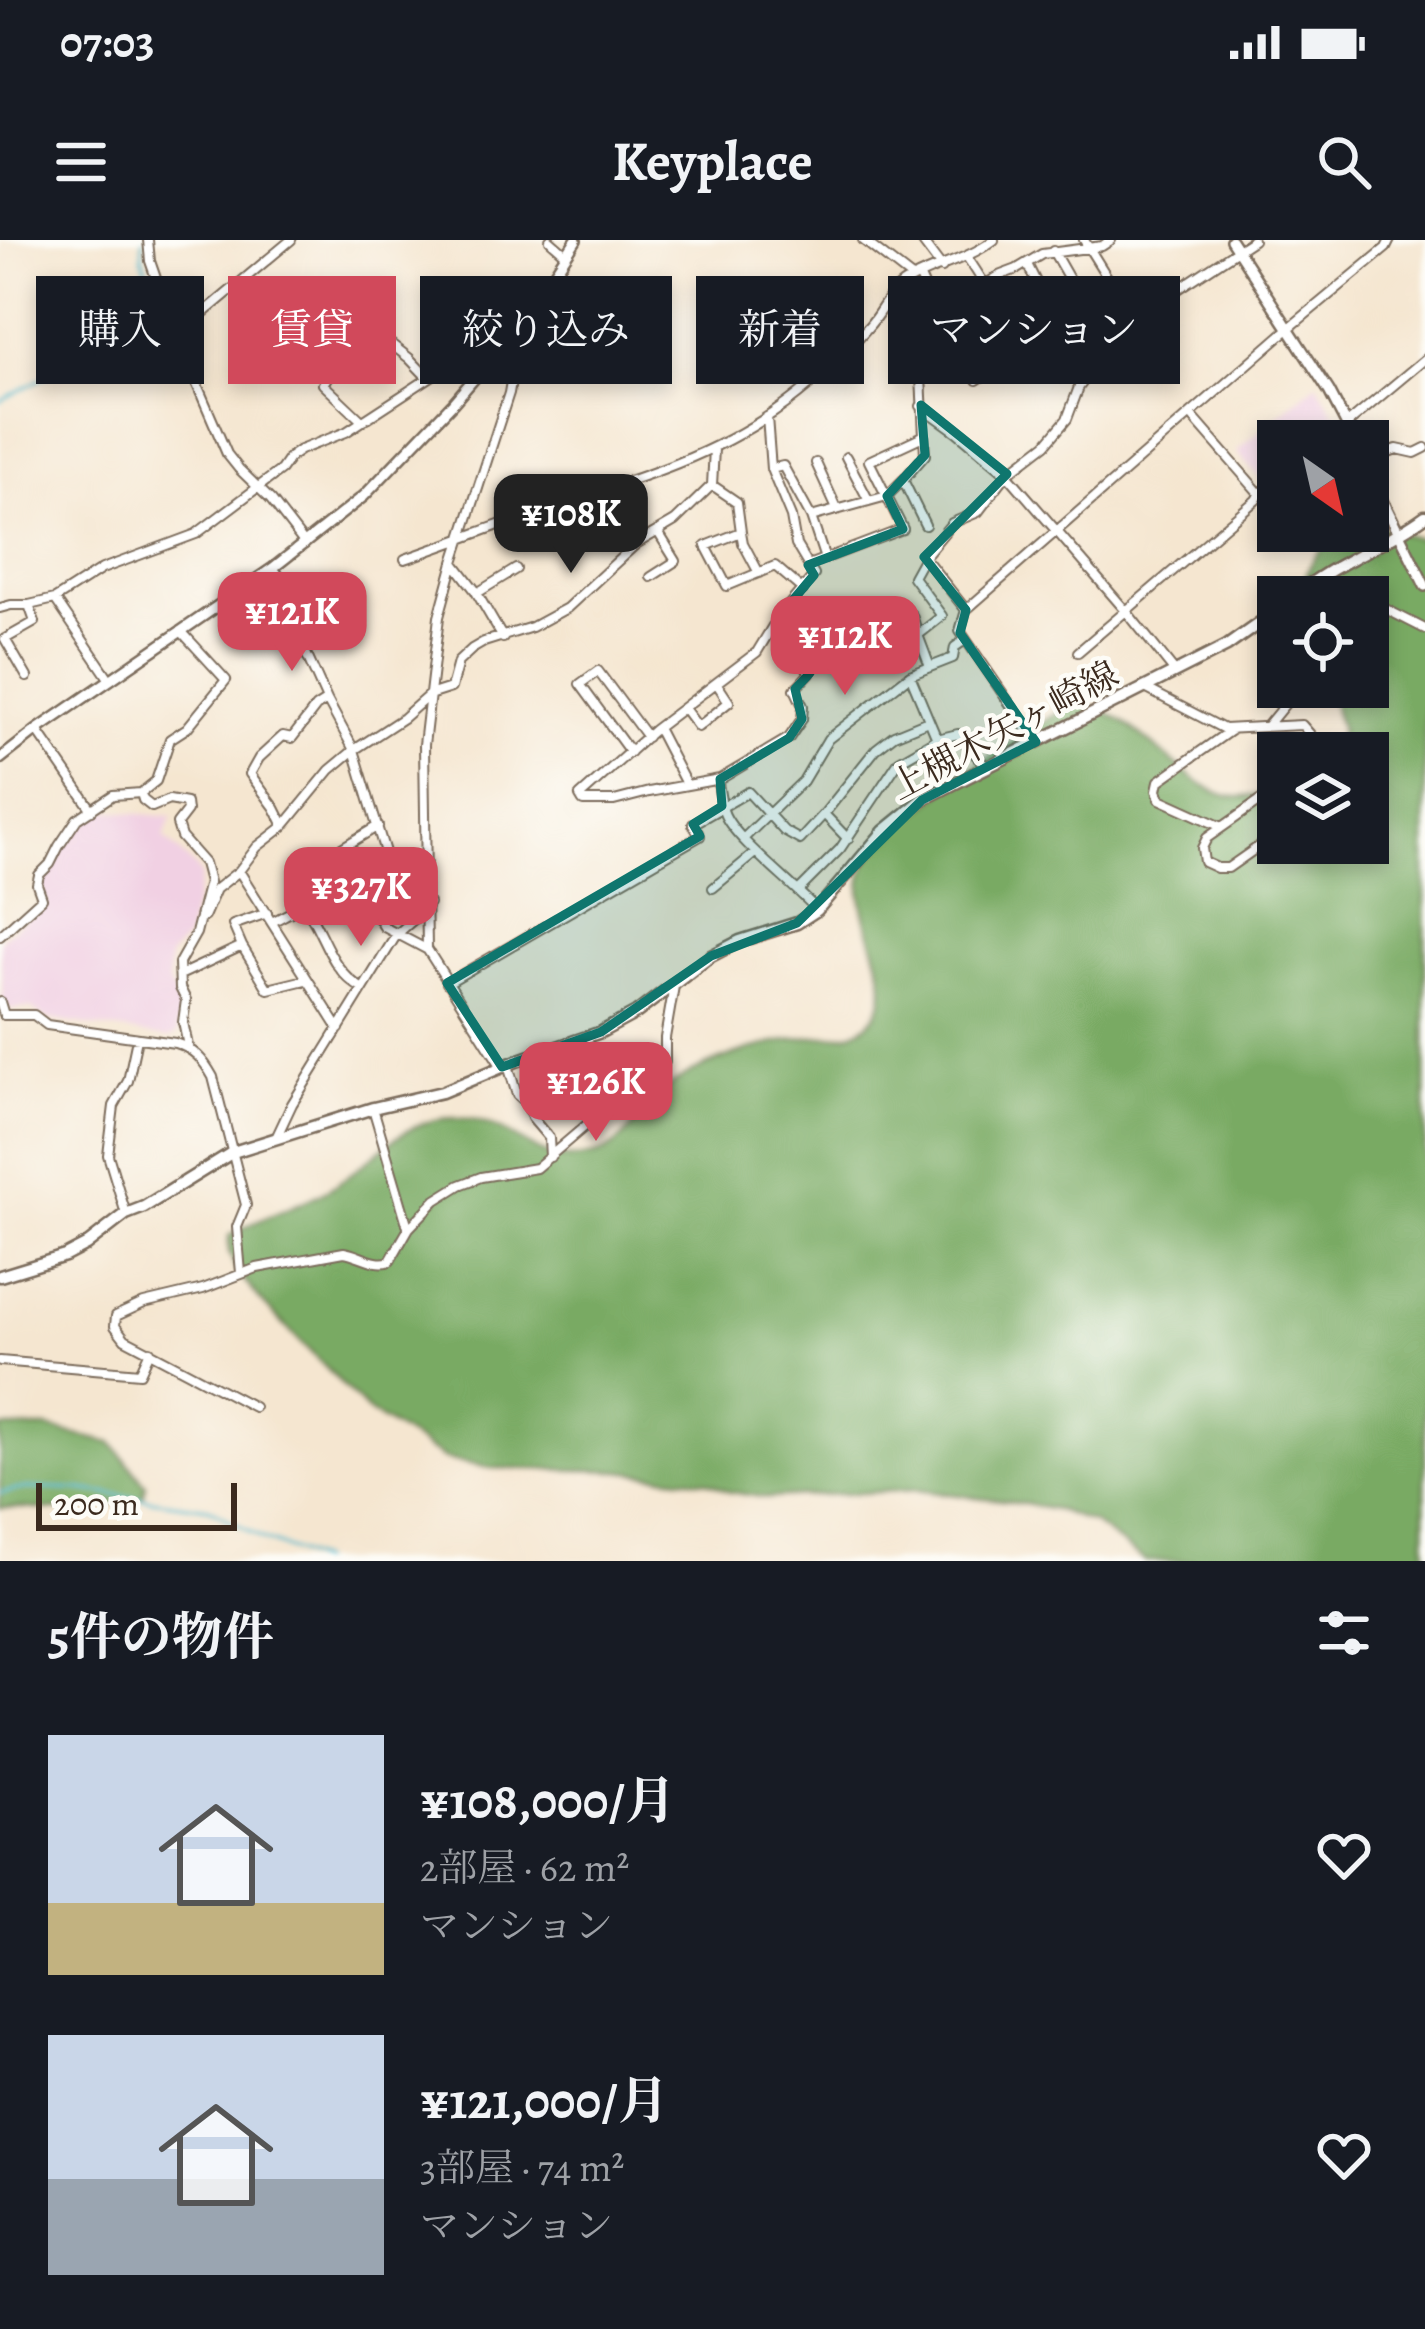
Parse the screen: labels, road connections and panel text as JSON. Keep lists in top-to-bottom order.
{
  "streets": {
    "main road": ["上槻木矢ヶ崎線"]
  },
  "scale_bar": "200 m",
  "north": "bottom right",
  "page": {
    "status": "07:03",
    "header": "Keyplace",
    "chip": [
      "購入",
      "賃貸",
      "絞り込み",
      "新着",
      "マンション"
    ],
    "price": [
      "¥108K",
      "¥121K",
      "¥112K",
      "¥327K",
      "¥126K"
    ],
    "scale": "200 m",
    "heading": "5件の物件",
    "list": [
      {
        "name": "¥108,000/月",
        "note": "2部屋 · 62 m² · マンション"
      },
      {
        "name": "¥121,000/月",
        "note": "3部屋 · 74 m² · マンション"
      }
    ]
  }
}
